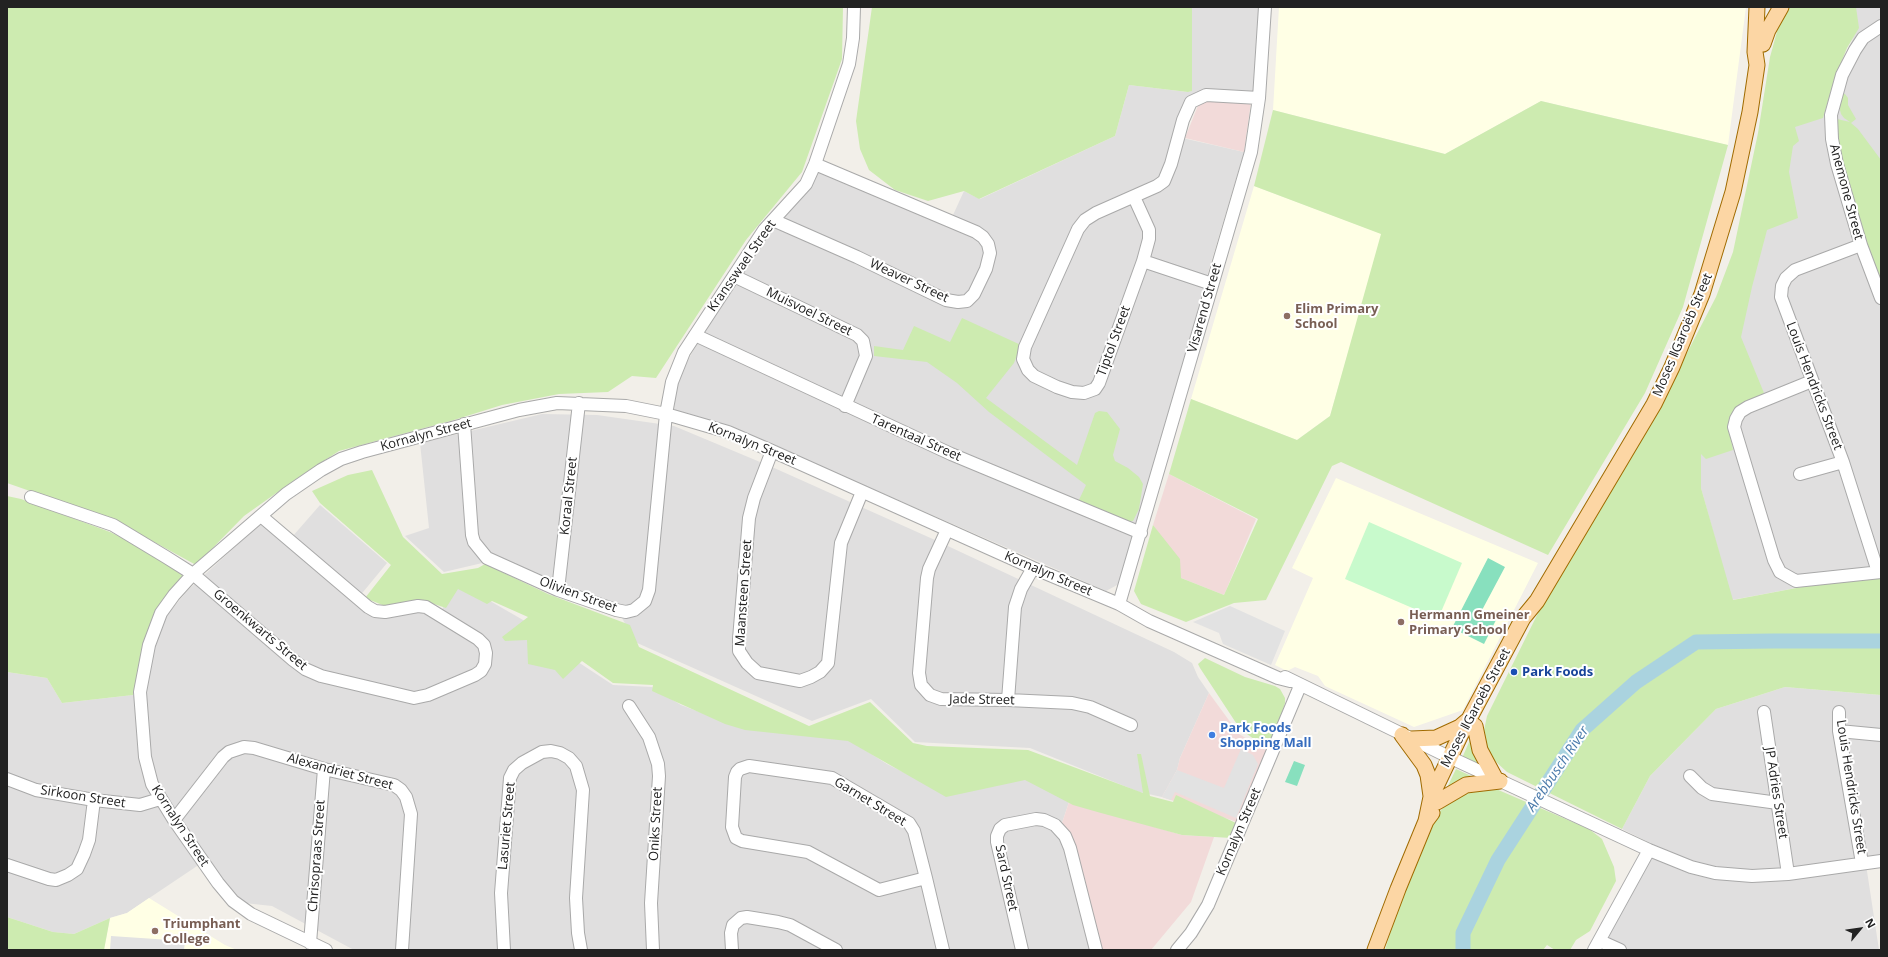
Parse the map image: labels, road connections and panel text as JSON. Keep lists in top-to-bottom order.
{
  "streets": {
    "main road": ["Moses ǁGaroëb Street"],
    "street": [
      "Anemone Street",
      "Kransswael Street",
      "Weaver Street",
      "Visarend Street",
      "Muisvoel Street",
      "Tiptol Street",
      "Louis Hendricks Street",
      "Kornalyn Street",
      "Tarentaal Street",
      "Koraal Street",
      "Maansteen Street",
      "Olivien Street",
      "Groenkwarts Street",
      "Jade Street",
      "Alexandriet Street",
      "JP Adries Street",
      "Sirkoon Street",
      "Garnet Street",
      "Oniks Street",
      "Lasuriet Street",
      "Chrisopraas Street",
      "Sard Street"
    ]
  },
  "crossings": [
    ["Anemone Street", "Louis Hendricks Street"],
    ["Kransswael Street", "Weaver Street"],
    ["Kransswael Street", "Muisvoel Street"],
    ["Kransswael Street", "Kornalyn Street"],
    ["Kransswael Street", "Tarentaal Street"],
    ["Kransswael Street", "Olivien Street"],
    ["Visarend Street", "Tiptol Street"],
    ["Visarend Street", "Kornalyn Street"],
    ["Visarend Street", "Tarentaal Street"],
    ["Muisvoel Street", "Tarentaal Street"],
    ["Moses ǁGaroëb Street", "Kornalyn Street"],
    ["Louis Hendricks Street", "Kornalyn Street"],
    ["Kornalyn Street", "Koraal Street"],
    ["Kornalyn Street", "Maansteen Street"],
    ["Kornalyn Street", "Olivien Street"],
    ["Kornalyn Street", "Groenkwarts Street"],
    ["Kornalyn Street", "Jade Street"],
    ["Kornalyn Street", "Alexandriet Street"],
    ["Kornalyn Street", "JP Adries Street"],
    ["Kornalyn Street", "Sirkoon Street"],
    ["Kornalyn Street", "Chrisopraas Street"],
    ["Koraal Street", "Olivien Street"],
    ["Alexandriet Street", "Chrisopraas Street"]
  ],
  "water": ["Arebbusch River"],
  "places": [
    "Elim Primary School",
    "Hermann Gmeiner Primary School",
    "Park Foods",
    "Park Foods Shopping Mall",
    "Triumphant College"
  ],
  "north": "top right"
}
